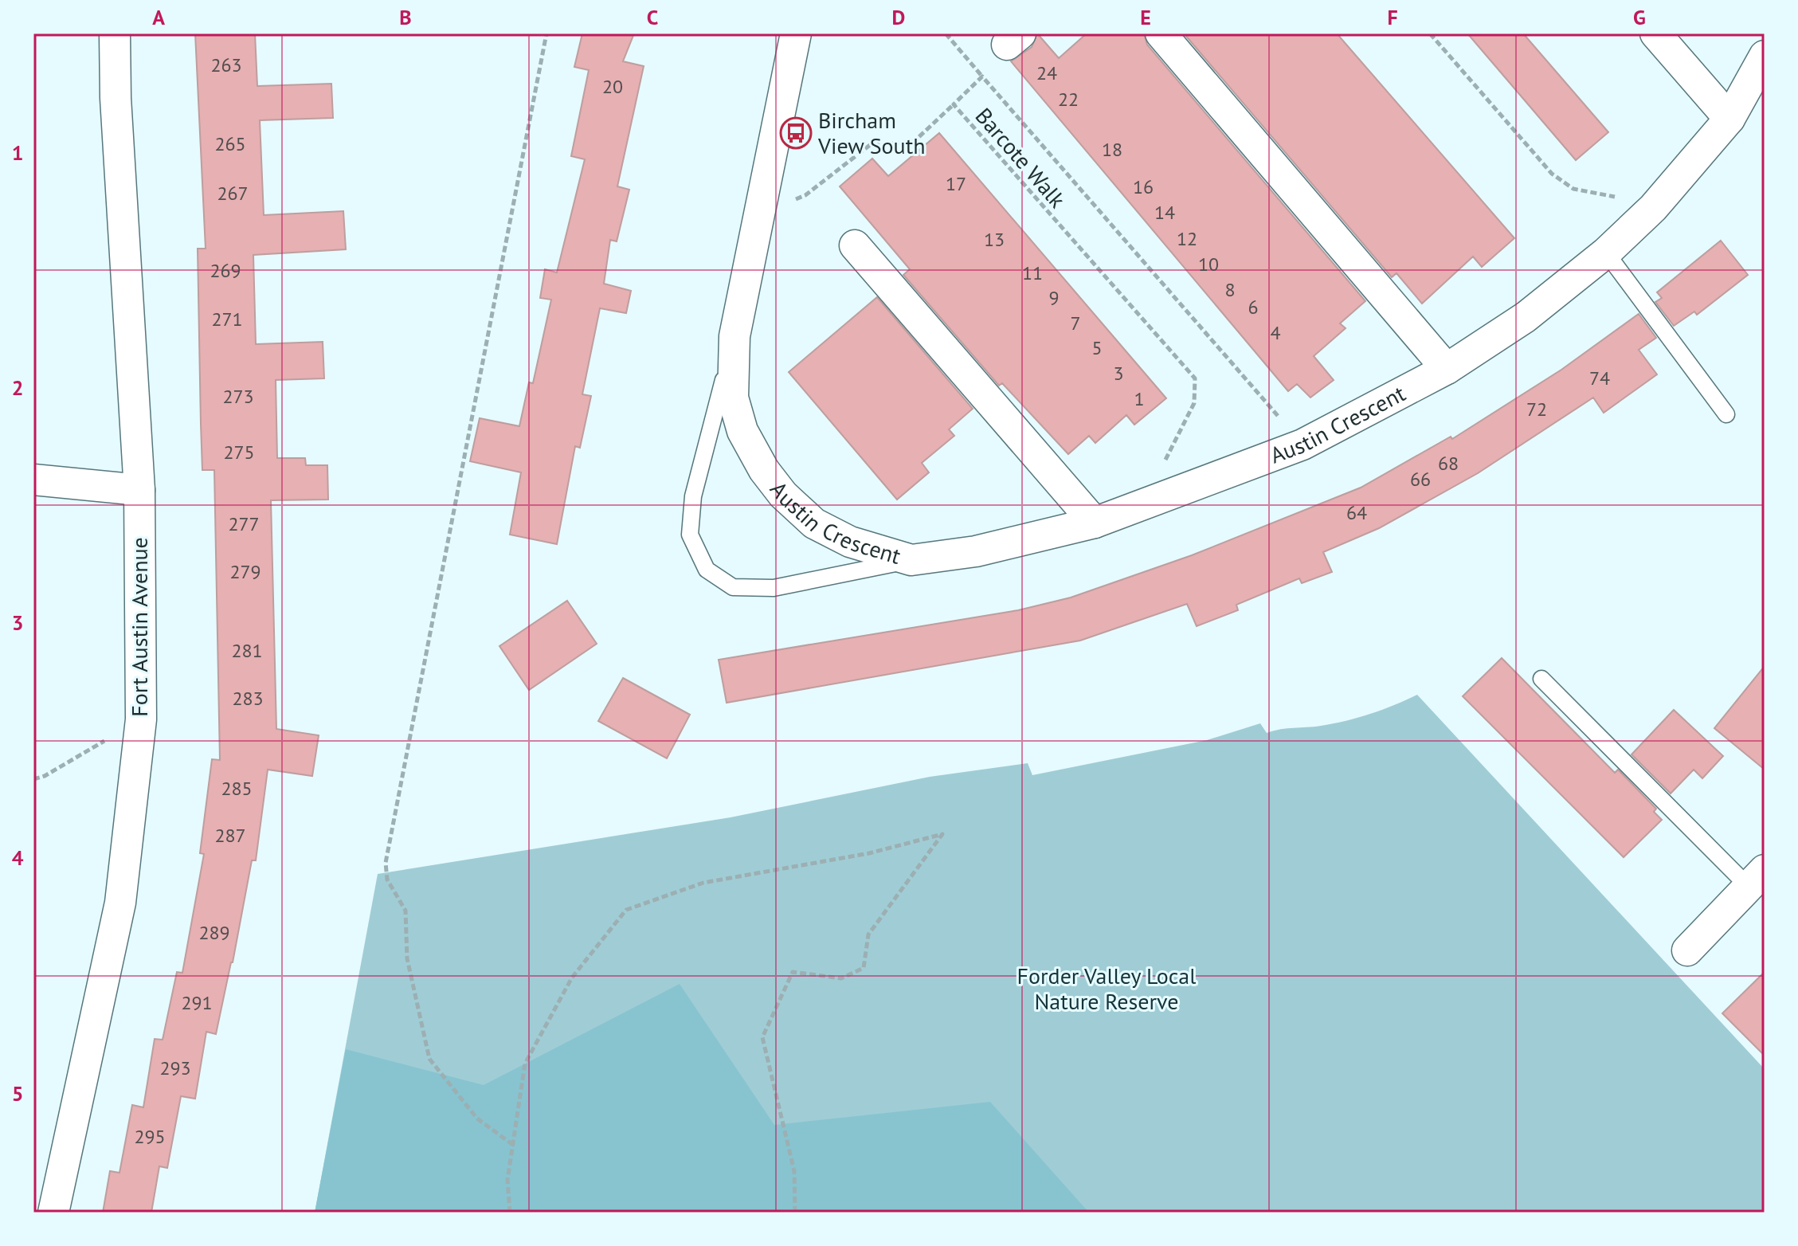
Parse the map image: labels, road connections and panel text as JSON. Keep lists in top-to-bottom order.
{
  "streets": {
    "street": ["Austin Crescent", "Fort Austin Avenue"],
    "path": ["Barcote Walk"]
  },
  "crossings": [
    ["Barcote Walk", "Austin Crescent"]
  ],
  "parks": ["Forder Valley Local Nature Reserve"],
  "places": {
    "bus stop": ["Bircham View South"]
  },
  "house_numbers": [
    "263",
    "24",
    "20",
    "22",
    "265",
    "18",
    "17",
    "16",
    "267",
    "14",
    "12",
    "13",
    "10",
    "269",
    "11",
    "8",
    "9",
    "6",
    "271",
    "7",
    "4",
    "5",
    "3",
    "74",
    "273",
    "1",
    "72",
    "275",
    "68",
    "66",
    "64",
    "277",
    "279",
    "281",
    "283",
    "285",
    "287",
    "289",
    "291",
    "293",
    "295"
  ],
  "grid": {
    "columns": [
      "A",
      "B",
      "C",
      "D",
      "E",
      "F",
      "G"
    ],
    "rows": [
      "1",
      "2",
      "3",
      "4",
      "5"
    ]
  }
}
